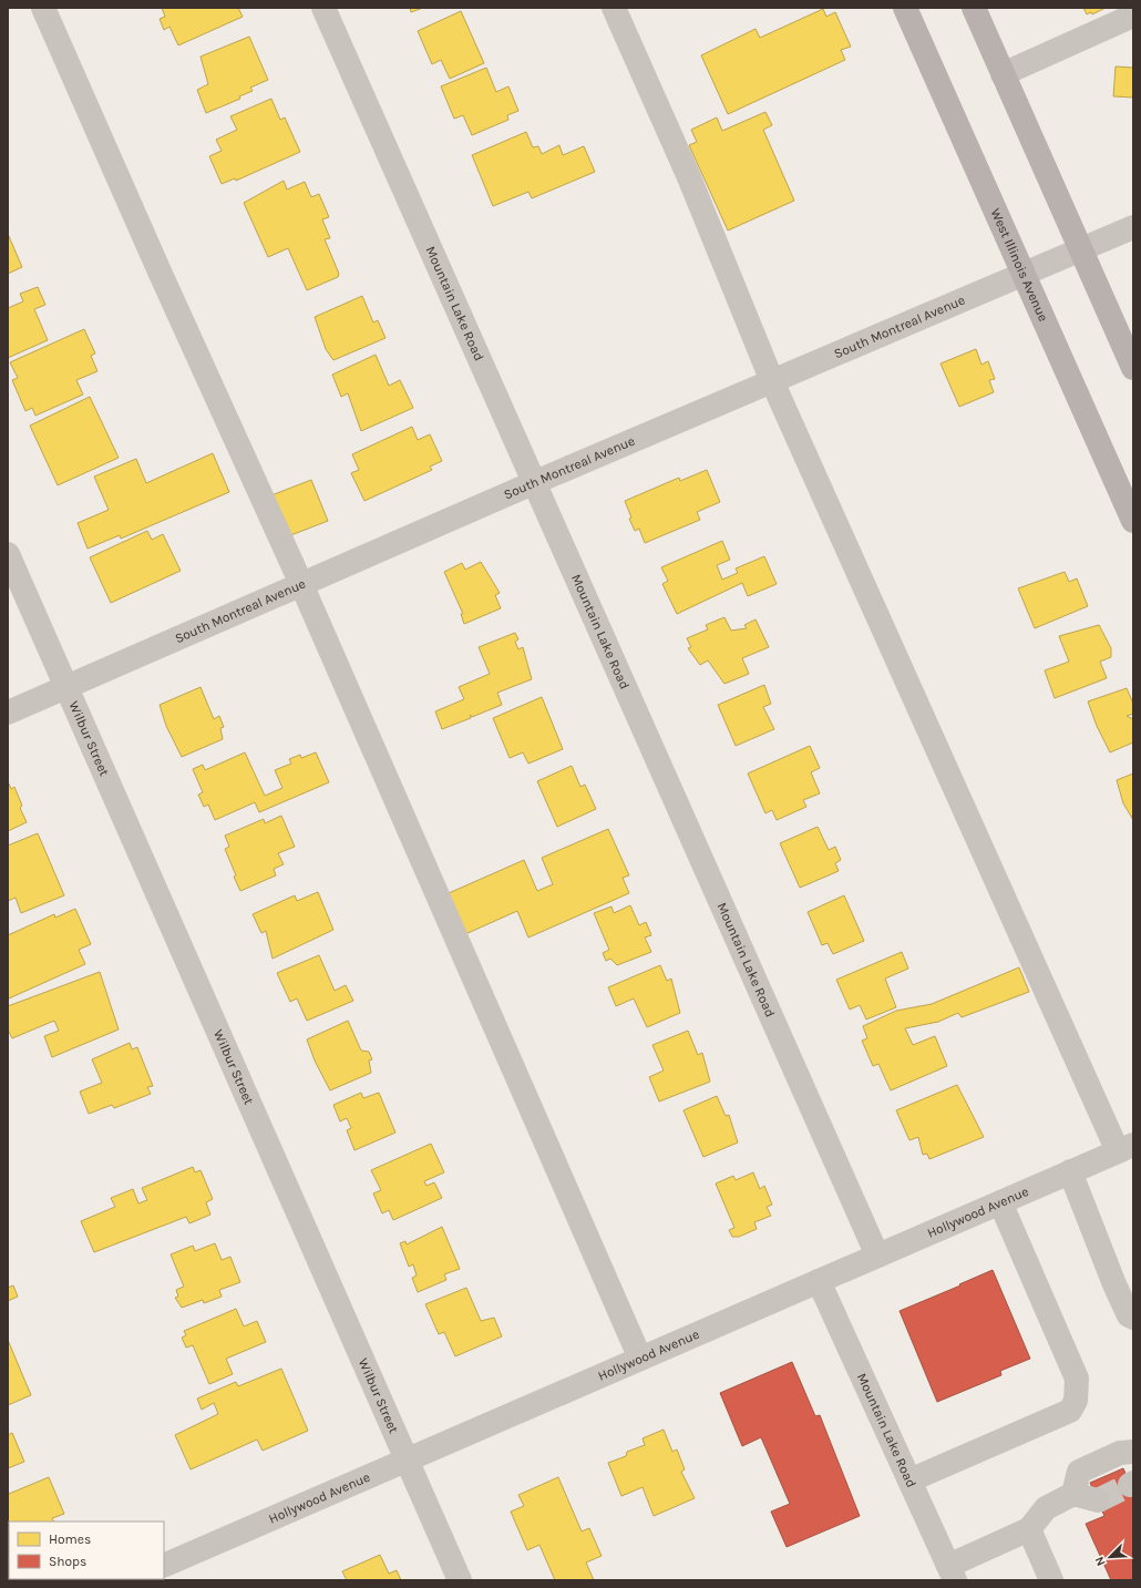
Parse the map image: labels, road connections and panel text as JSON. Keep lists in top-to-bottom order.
{
  "streets": {
    "main road": ["West Illinois Avenue"],
    "street": [
      "Mountain Lake Road",
      "South Montreal Avenue",
      "Wilbur Street",
      "Hollywood Avenue"
    ]
  },
  "crossings": [
    ["West Illinois Avenue", "South Montreal Avenue"],
    ["Mountain Lake Road", "South Montreal Avenue"],
    ["Mountain Lake Road", "Hollywood Avenue"],
    ["South Montreal Avenue", "Wilbur Street"],
    ["Wilbur Street", "Hollywood Avenue"]
  ],
  "legend": ["Homes", "Shops"],
  "north": "bottom left"
}
